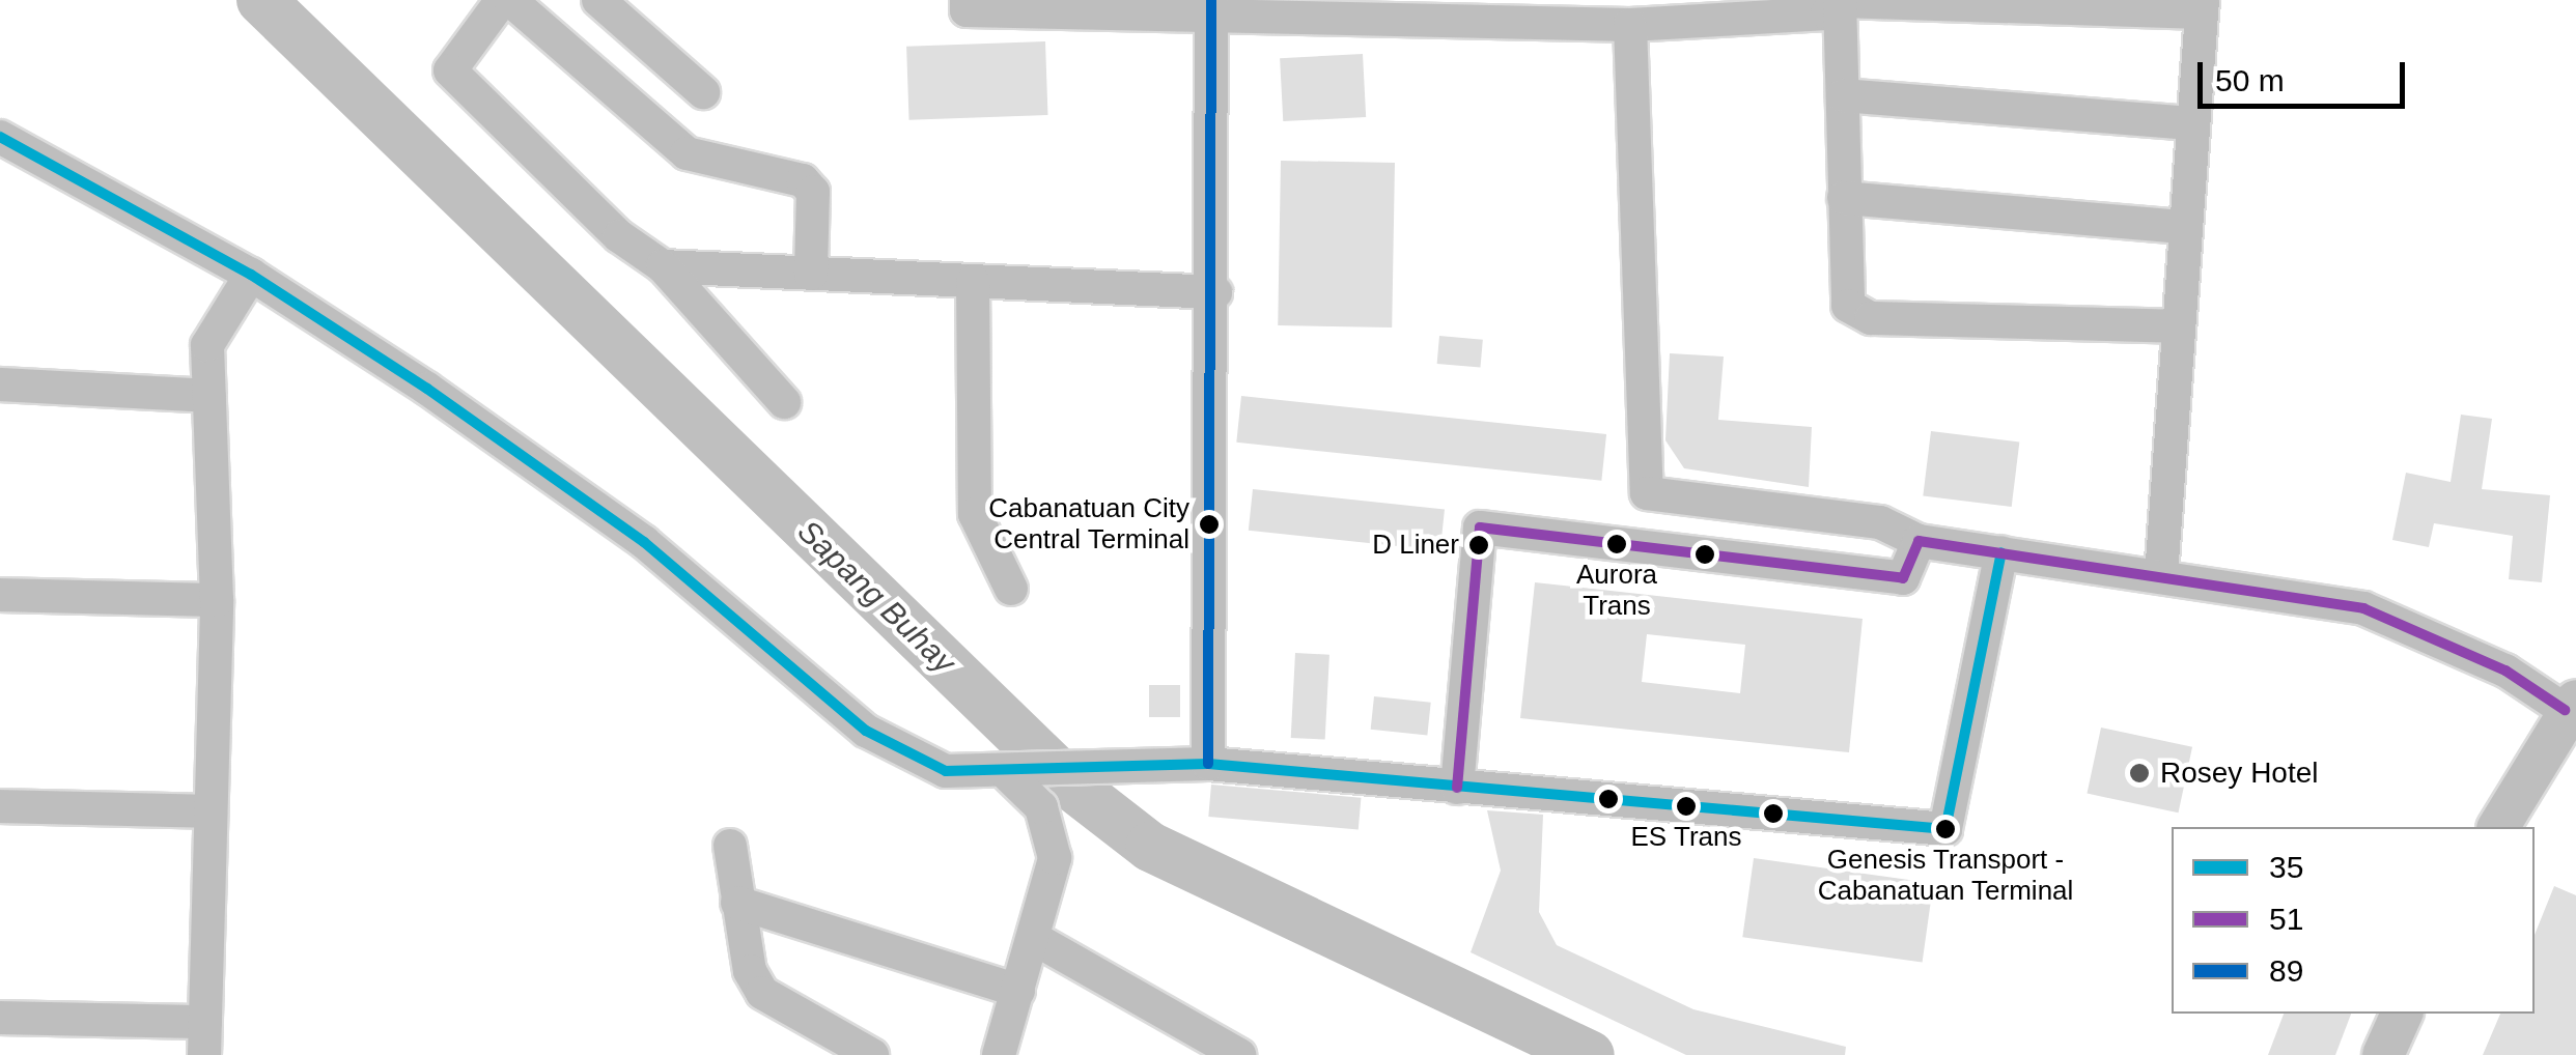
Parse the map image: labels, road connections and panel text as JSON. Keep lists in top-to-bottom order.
{
  "water": ["Sapang Buhay"],
  "places": [
    "Cabanatuan City Central Terminal",
    "Aurora Trans",
    "D Liner",
    "Rosey Hotel",
    "ES Trans",
    "Genesis Transport - Cabanatuan Terminal"
  ],
  "lines": ["transit line 89", "transit line 35", "transit line 51"],
  "legend": ["35", "51", "89"],
  "scale_bar": "50 m"
}
